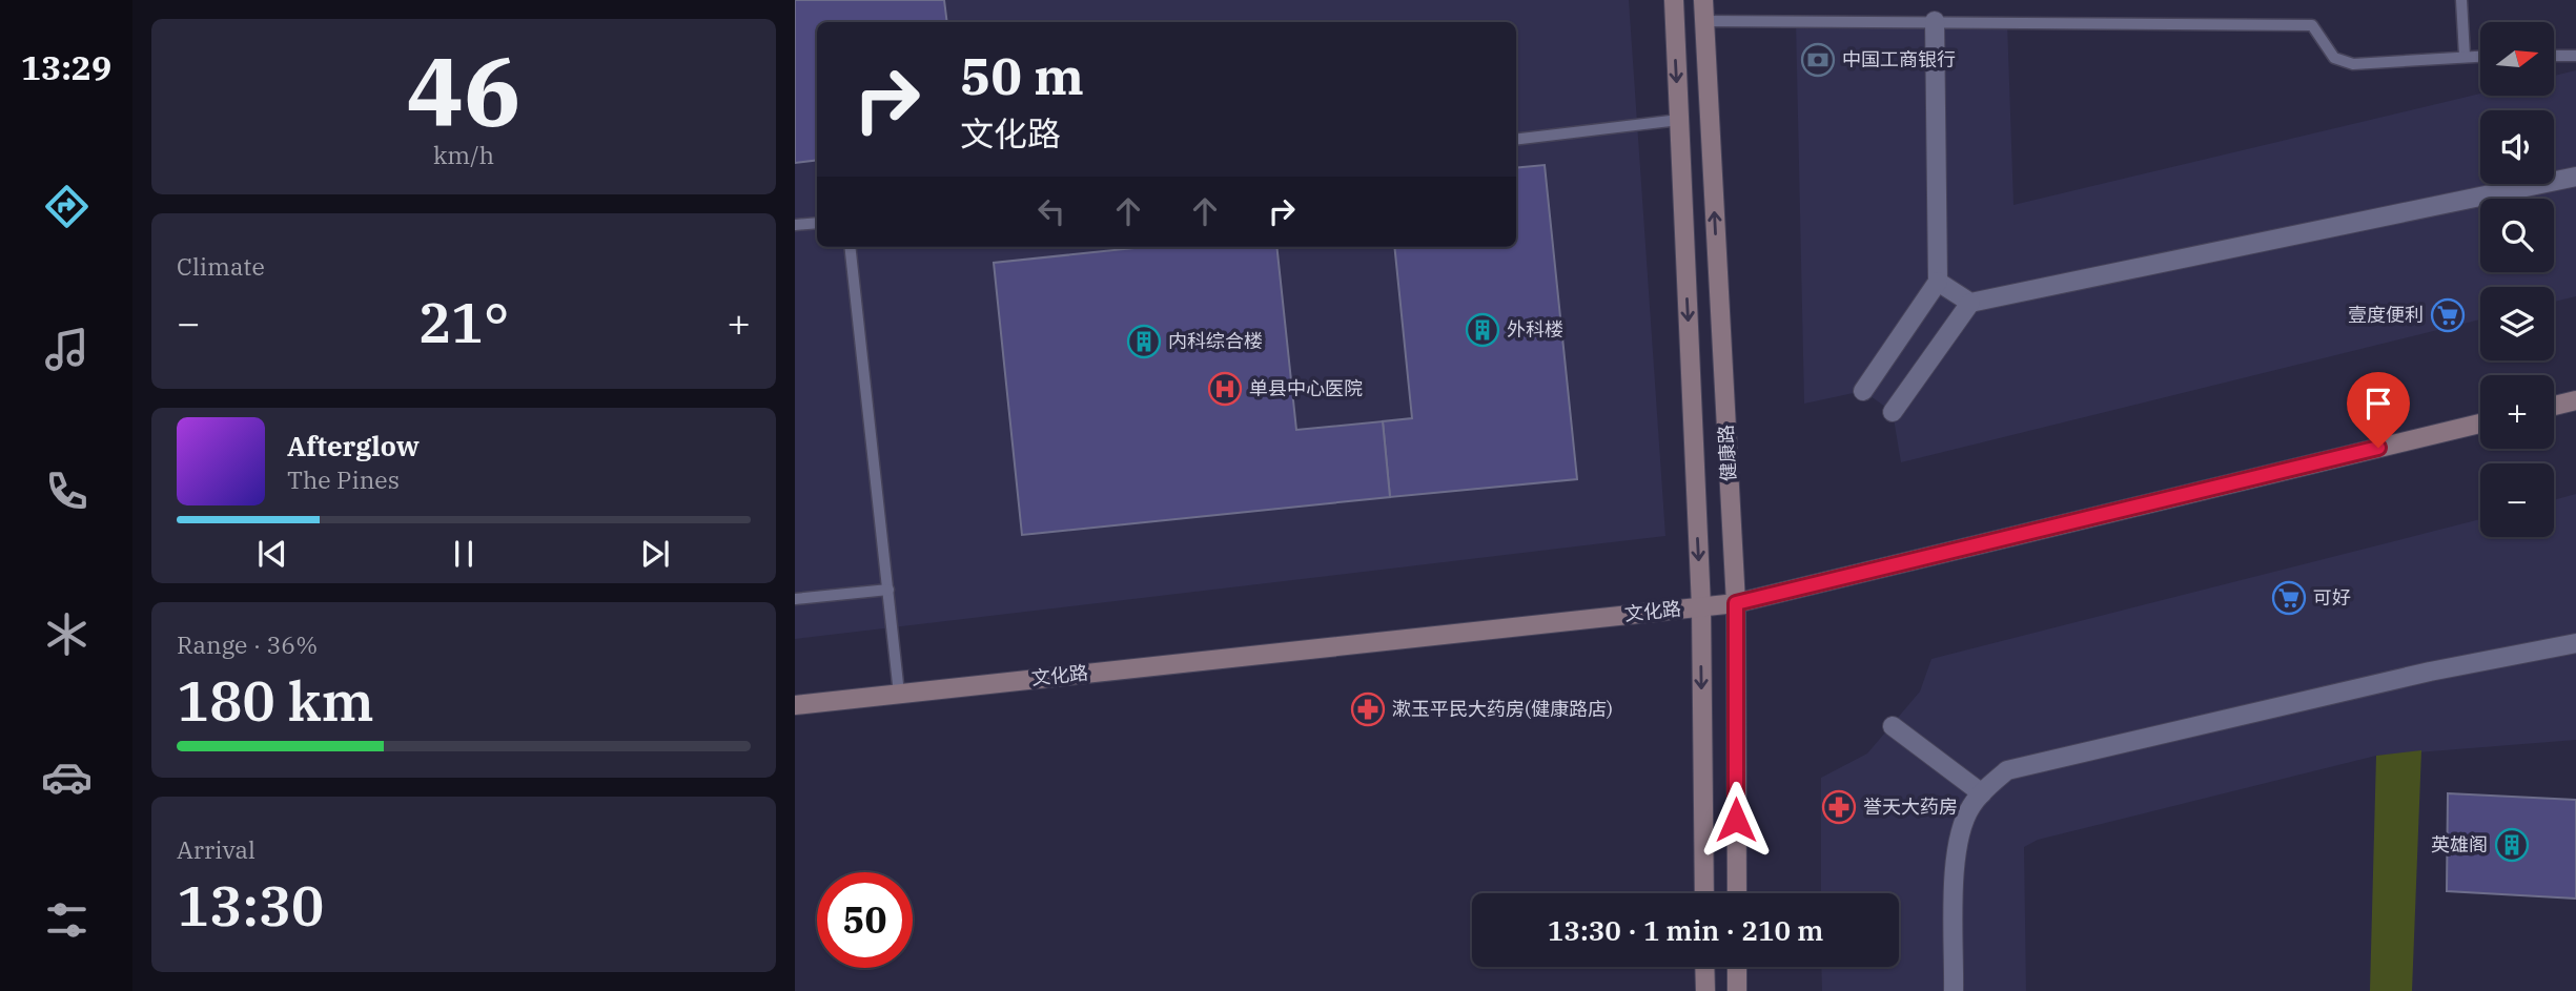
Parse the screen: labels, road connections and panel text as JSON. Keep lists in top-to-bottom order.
{
  "streets": {
    "main road": ["健康路", "文化路"]
  },
  "crossings": [
    ["健康路", "文化路"]
  ],
  "places": {
    "bank": ["中国工商银行"],
    "supermarket": ["壹度便利", "可好"],
    "building": ["外科楼", "内科综合楼", "英雄阁"],
    "hospital": ["单县中心医院"],
    "pharmacy": ["漱玉平民大药房(健康路店)", "誉天大药房"]
  },
  "north": "right",
  "page": {
    "tabs": "13:29",
    "tile": [
      ["46", "km/h"],
      "Climate",
      ["Range · 36%", "180 km"],
      ["Arrival", "13:30"]
    ],
    "map_buttons": ["+", "−"],
    "turn": ["50 m", "文化路"],
    "heat": ["−", "21°", "+"],
    "song": ["Afterglow", "The Pines"],
    "limit": "50",
    "trip": "13:30 · 1 min · 210 m"
  }
}
